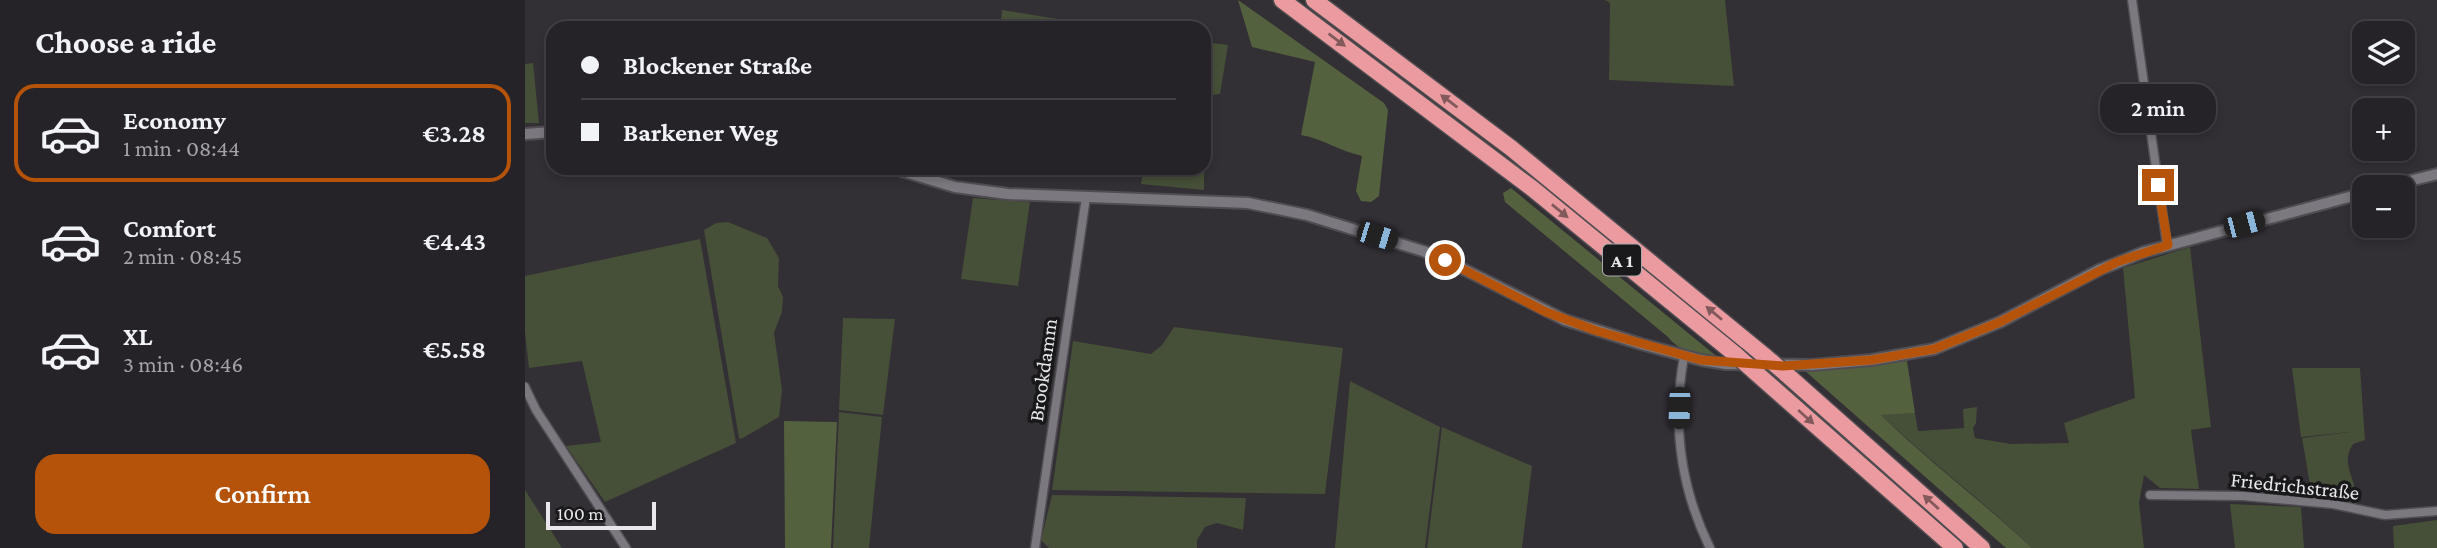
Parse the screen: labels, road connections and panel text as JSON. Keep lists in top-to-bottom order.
{
  "streets": {
    "highway": ["A 1"],
    "street": ["Brookdamm", "Friedrichstraße"]
  },
  "scale_bar": "100 m",
  "page": {
    "heading": "Choose a ride",
    "map_buttons": ["+", "−"],
    "banner": ["Blockener Straße", "Barkener Weg"],
    "list": [
      {
        "name": "Economy",
        "note": "1 min · 08:44",
        "value": "€3.28"
      },
      {
        "name": "Comfort",
        "note": "2 min · 08:45",
        "value": "€4.43"
      },
      {
        "name": "XL",
        "note": "3 min · 08:46",
        "value": "€5.58"
      }
    ],
    "bubble": "2 min",
    "buttons": "Confirm",
    "scale": "100 m"
  }
}
